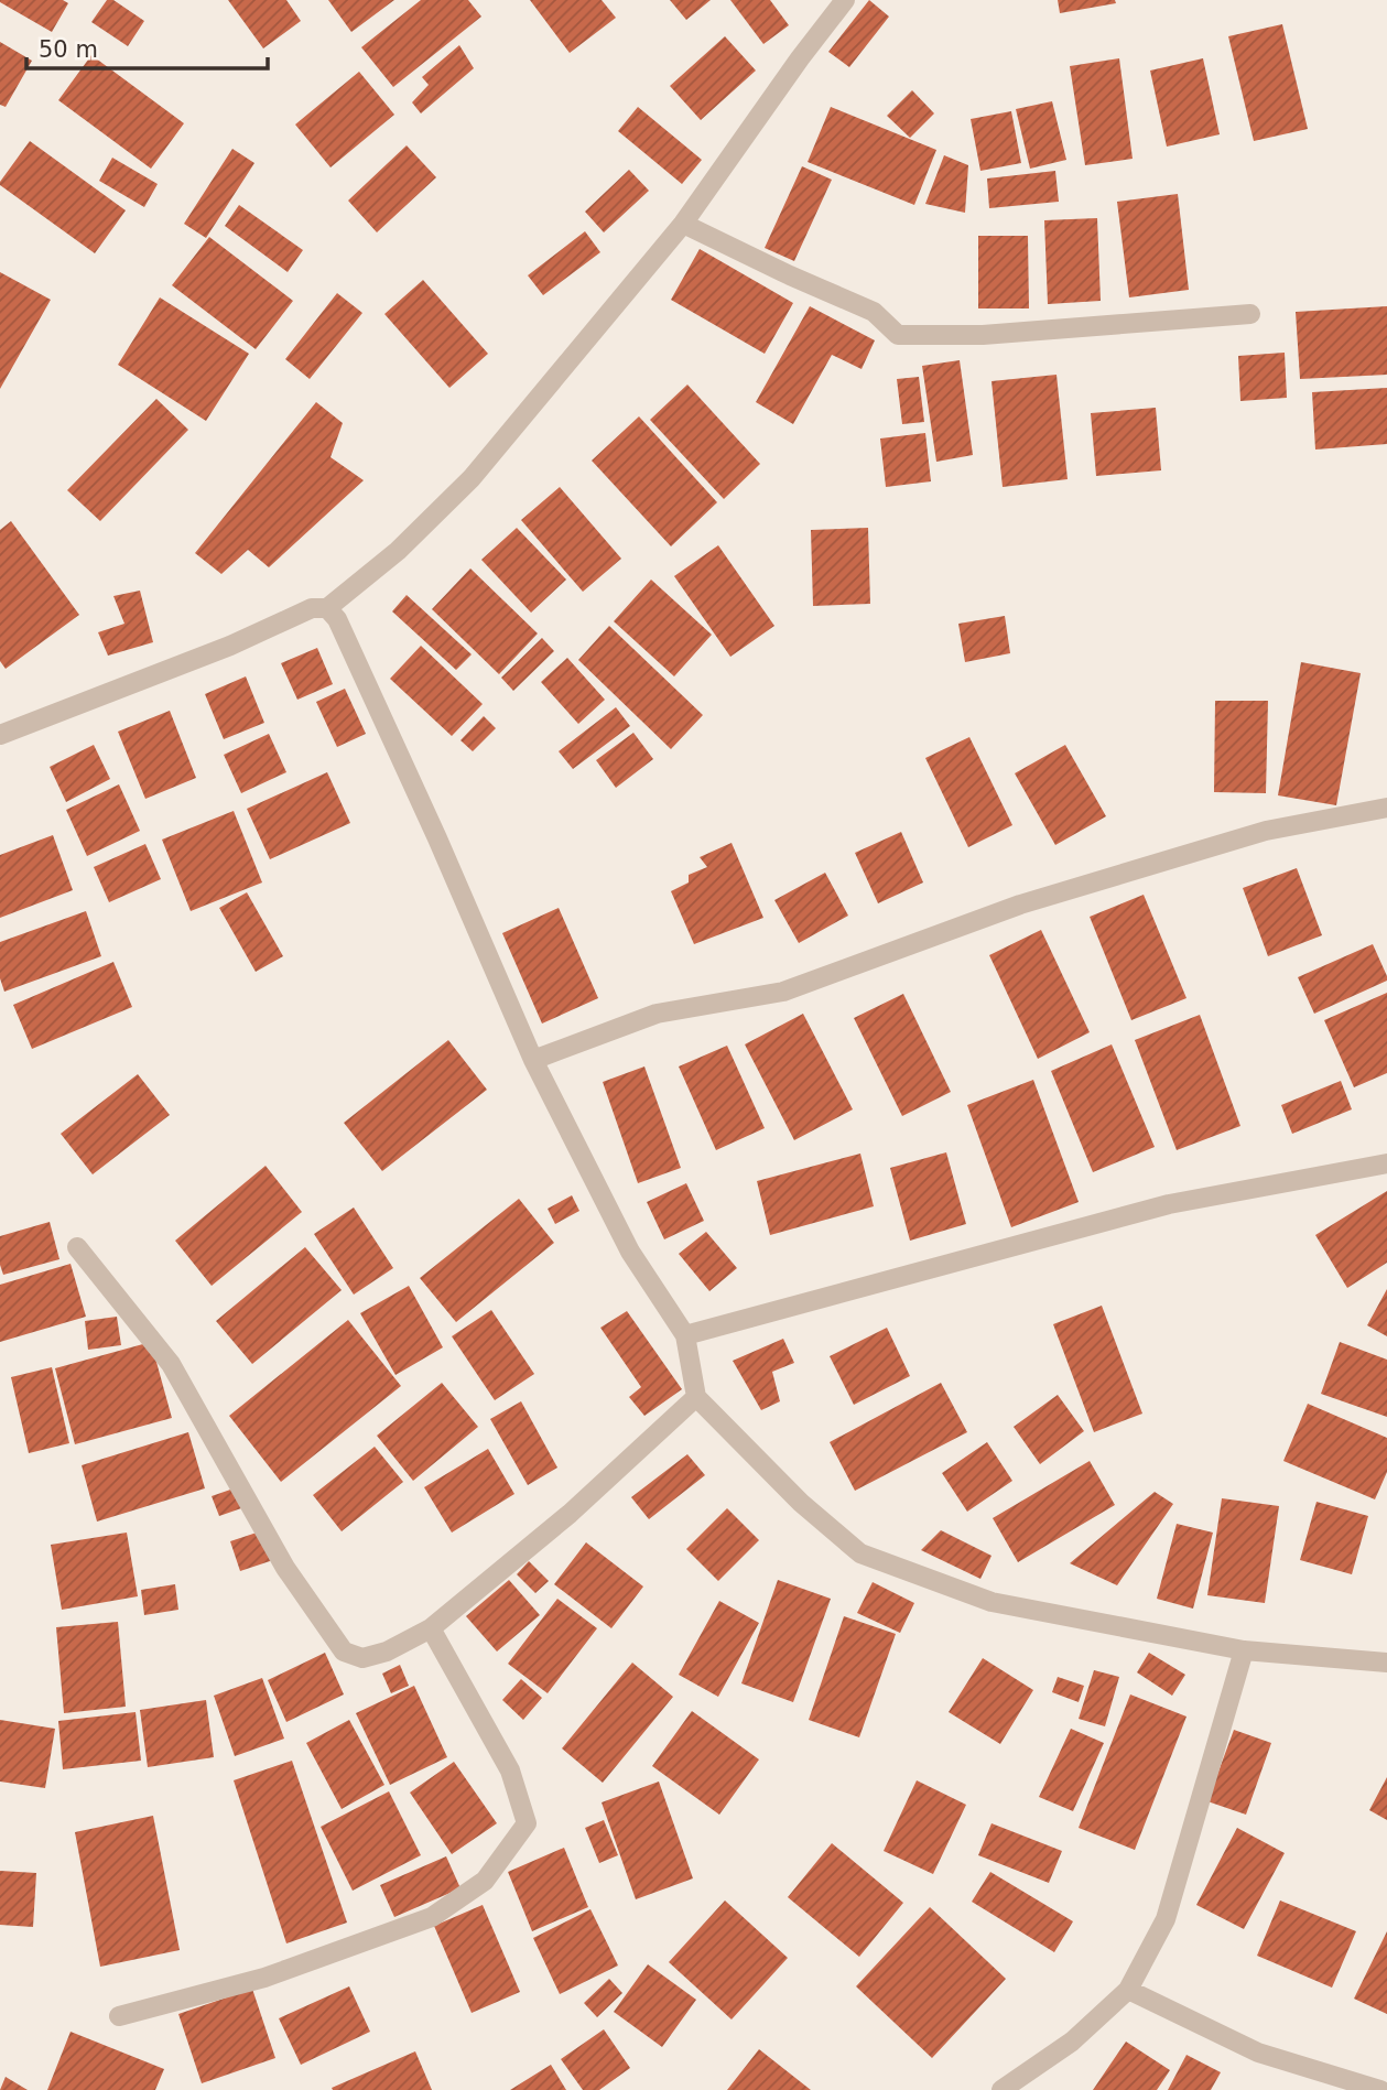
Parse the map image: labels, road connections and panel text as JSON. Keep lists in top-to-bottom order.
{
  "scale_bar": "50 m"
}
